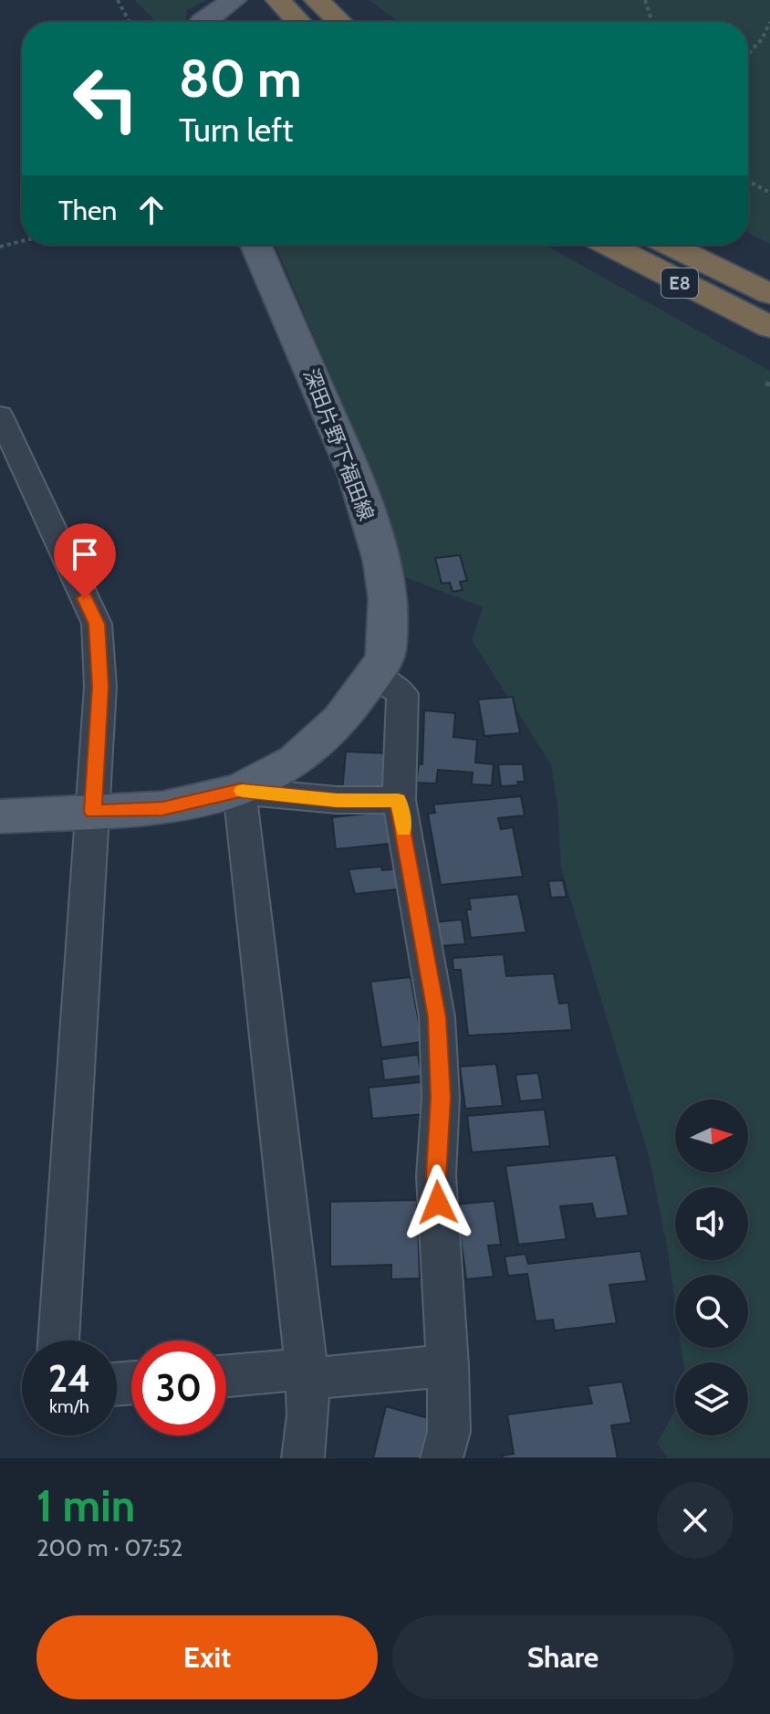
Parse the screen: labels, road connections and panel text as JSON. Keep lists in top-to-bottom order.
{
  "streets": {
    "highway": ["E8"],
    "main road": ["深田片野下福田線"]
  },
  "north": "right",
  "page": {
    "turn": ["80 m", "Turn left"],
    "then": "Then",
    "speed": "24 km/h",
    "limit": "30",
    "heading": ["1 min", "200 m · 07:52"],
    "buttons": ["Exit", "Share"]
  }
}
